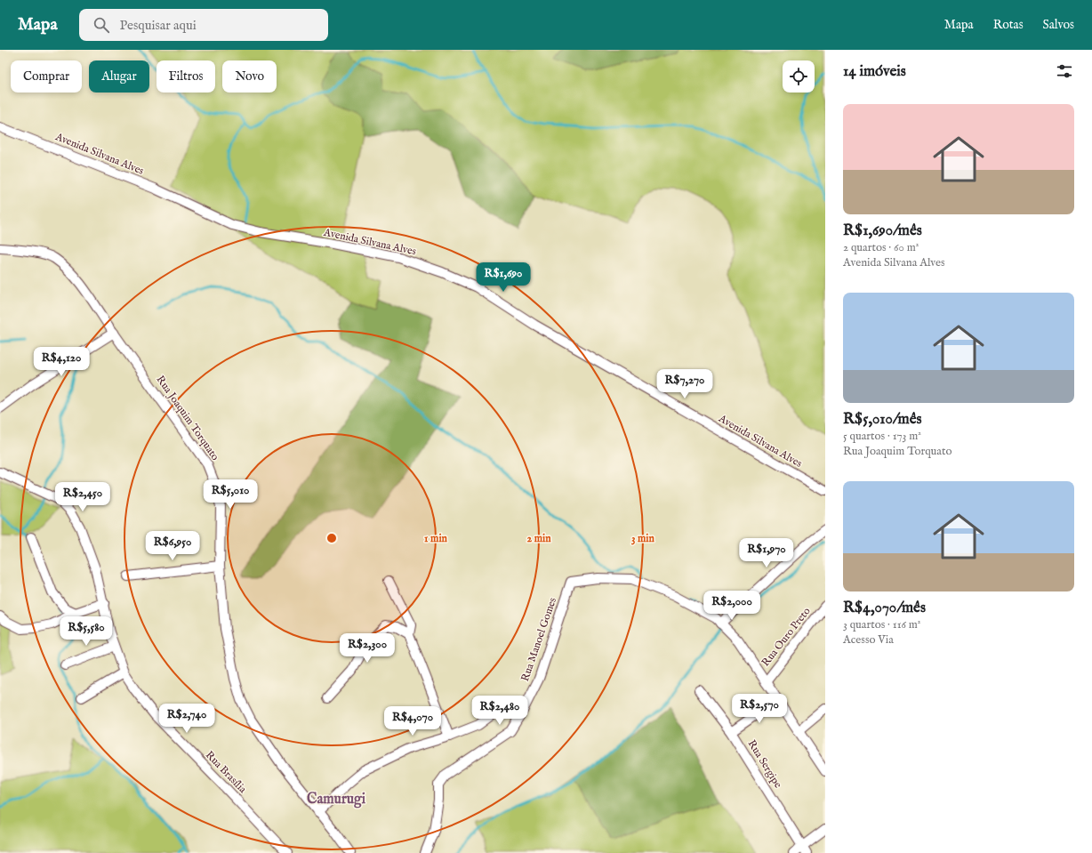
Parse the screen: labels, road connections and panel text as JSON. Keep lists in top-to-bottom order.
{
  "streets": {
    "street": [
      "Avenida Silvana Alves",
      "Rua Joaquim Torquato",
      "Rua Ouro Preto",
      "Rua Manoel Gomes",
      "Rua Sergipe",
      "Rua Brasília"
    ]
  },
  "districts": ["Camurugi"],
  "page": {
    "header": "Mapa",
    "search": "Pesquisar aqui",
    "nav": ["Mapa", "Rotas", "Salvos"],
    "heading": "14 imóveis",
    "chip": [
      "Comprar",
      "Alugar",
      "Filtros",
      "Novo"
    ],
    "list": [
      {
        "name": "R$1,690/mês",
        "note": "2 quartos · 60 m² · Avenida Silvana Alves"
      },
      {
        "name": "R$5,010/mês",
        "note": "5 quartos · 173 m² · Rua Joaquim Torquato"
      },
      {
        "name": "R$4,070/mês",
        "note": "3 quartos · 116 m² · Acesso Via"
      }
    ],
    "price": [
      "R$1,690",
      "R$4,120",
      "R$7,270",
      "R$5,010",
      "R$2,450",
      "R$6,950",
      "R$1,970",
      "R$2,000",
      "R$5,580",
      "R$2,300",
      "R$2,570",
      "R$2,480",
      "R$2,740",
      "R$4,070"
    ]
  },
  "rings": ["1 min", "2 min", "3 min"]
}
